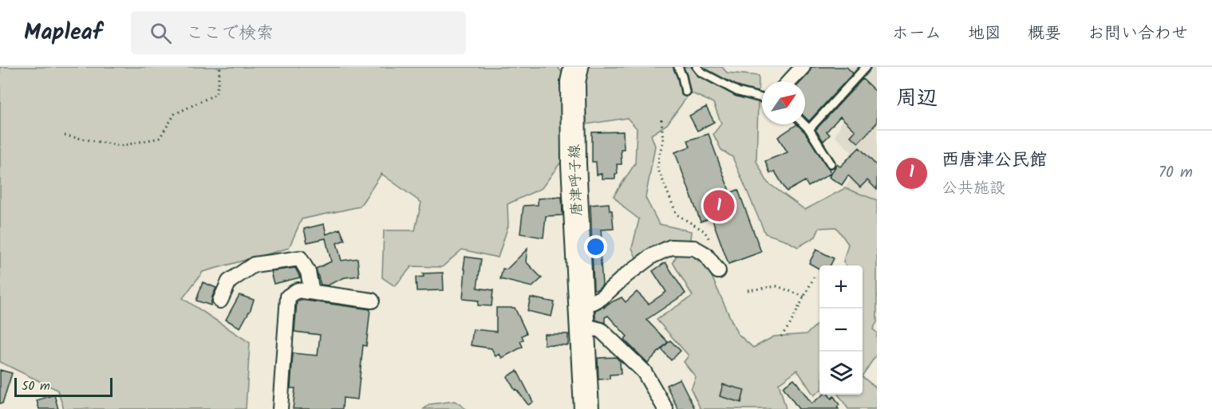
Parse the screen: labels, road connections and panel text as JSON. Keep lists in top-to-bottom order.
{
  "streets": {
    "main road": ["唐津呼子線"]
  },
  "scale_bar": "50 m",
  "north": "top right",
  "page": {
    "header": "Mapleaf",
    "search": "ここで検索",
    "nav": [
      "ホーム",
      "地図",
      "概要",
      "お問い合わせ"
    ],
    "heading": "周辺",
    "list": [
      {
        "mark": "1",
        "name": "西唐津公民館",
        "note": "公共施設",
        "value": "70 m"
      }
    ],
    "pins": "1",
    "map_buttons": ["+", "−"],
    "scale": "50 m"
  }
}
